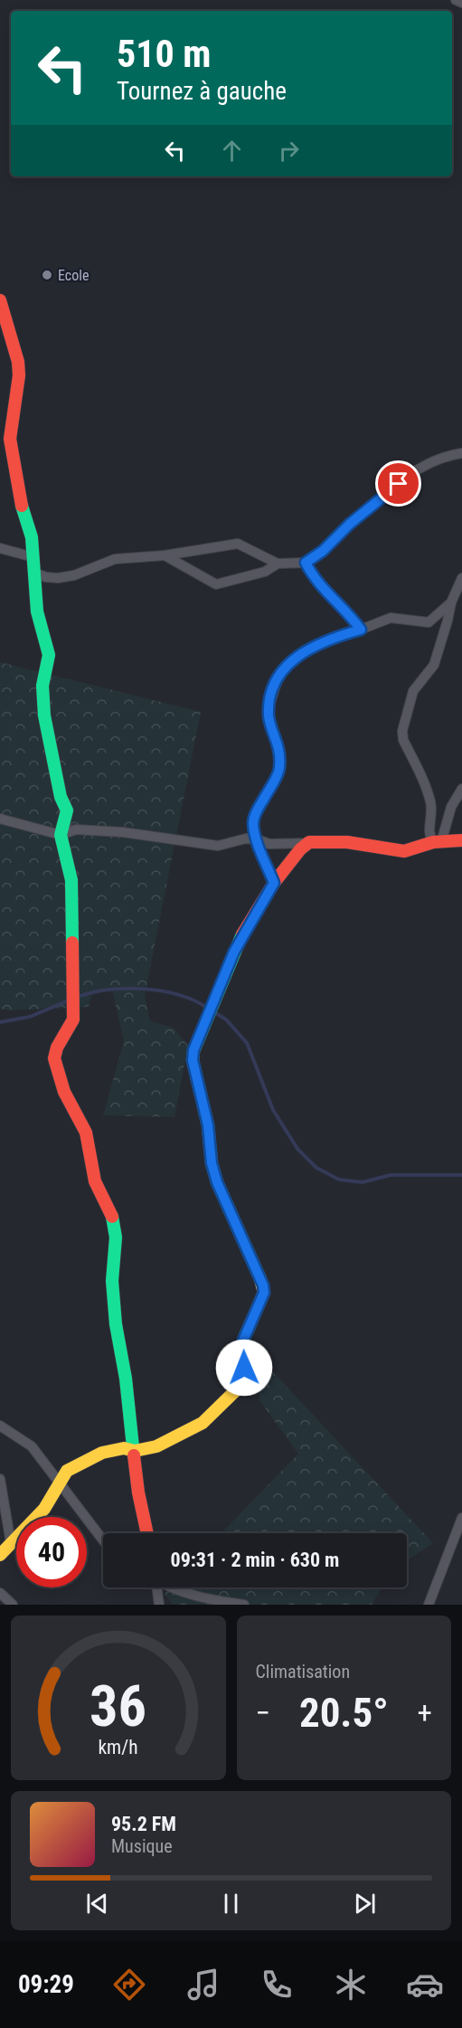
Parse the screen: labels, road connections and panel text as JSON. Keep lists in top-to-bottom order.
{
  "places": ["Ecole"],
  "page": {
    "turn": ["510 m", "Tournez à gauche"],
    "limit": "40",
    "trip": "09:31 · 2 min · 630 m",
    "tile": "Climatisation",
    "heat": ["−", "20.5°", "+"],
    "song": ["95.2 FM", "Musique"],
    "tabs": "09:29",
    "gauge": ["36", "km/h"]
  }
}
